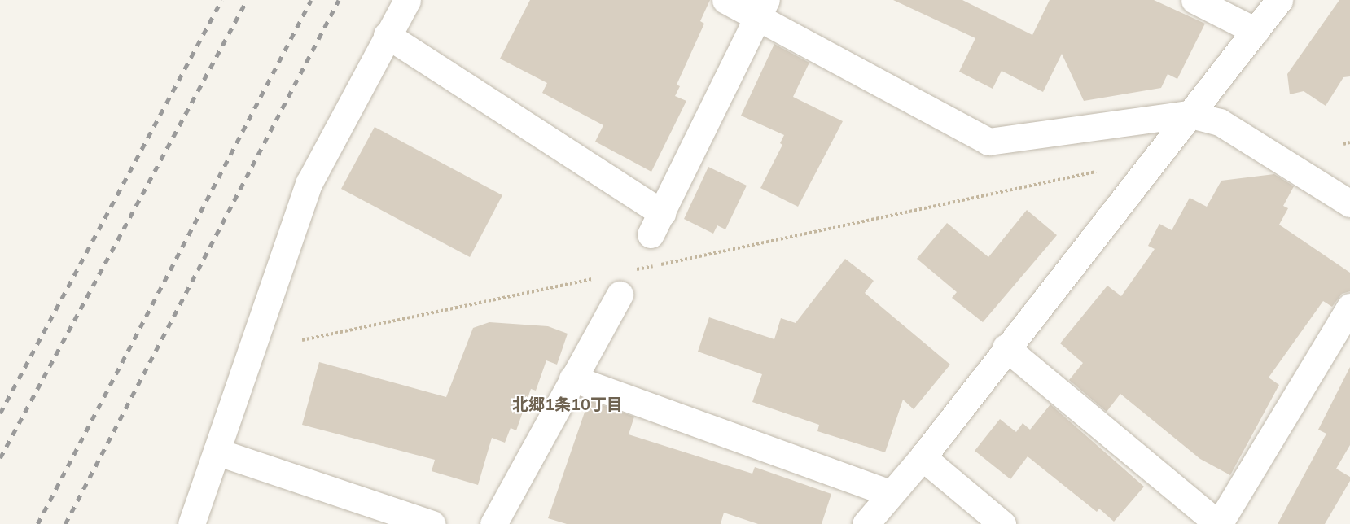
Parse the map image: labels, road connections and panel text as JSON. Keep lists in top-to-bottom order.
{
  "districts": ["北郷1条10丁目"]
}
